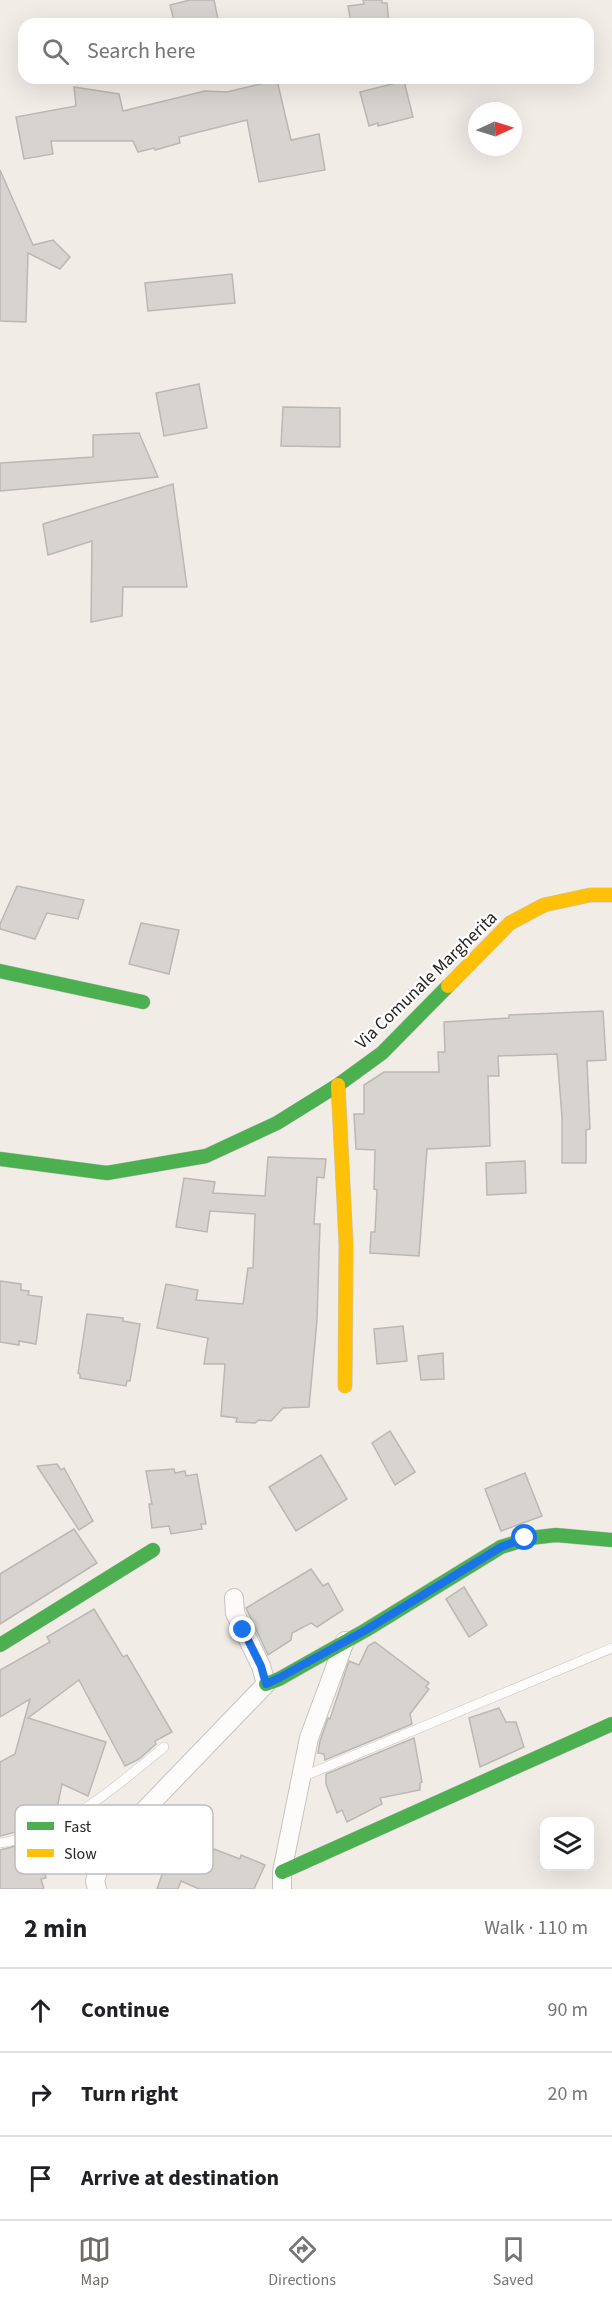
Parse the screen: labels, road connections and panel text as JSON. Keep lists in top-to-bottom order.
{
  "streets": {
    "street": ["Via Comunale Margherita"]
  },
  "legend": ["Fast", "Slow"],
  "north": "right",
  "page": {
    "search": "Search here",
    "heading": ["2 min", "Walk · 110 m"],
    "list": [
      ["Continue", "90 m"],
      ["Turn right", "20 m"],
      "Arrive at destination"
    ],
    "nav": ["Map", "Directions", "Saved"]
  }
}
